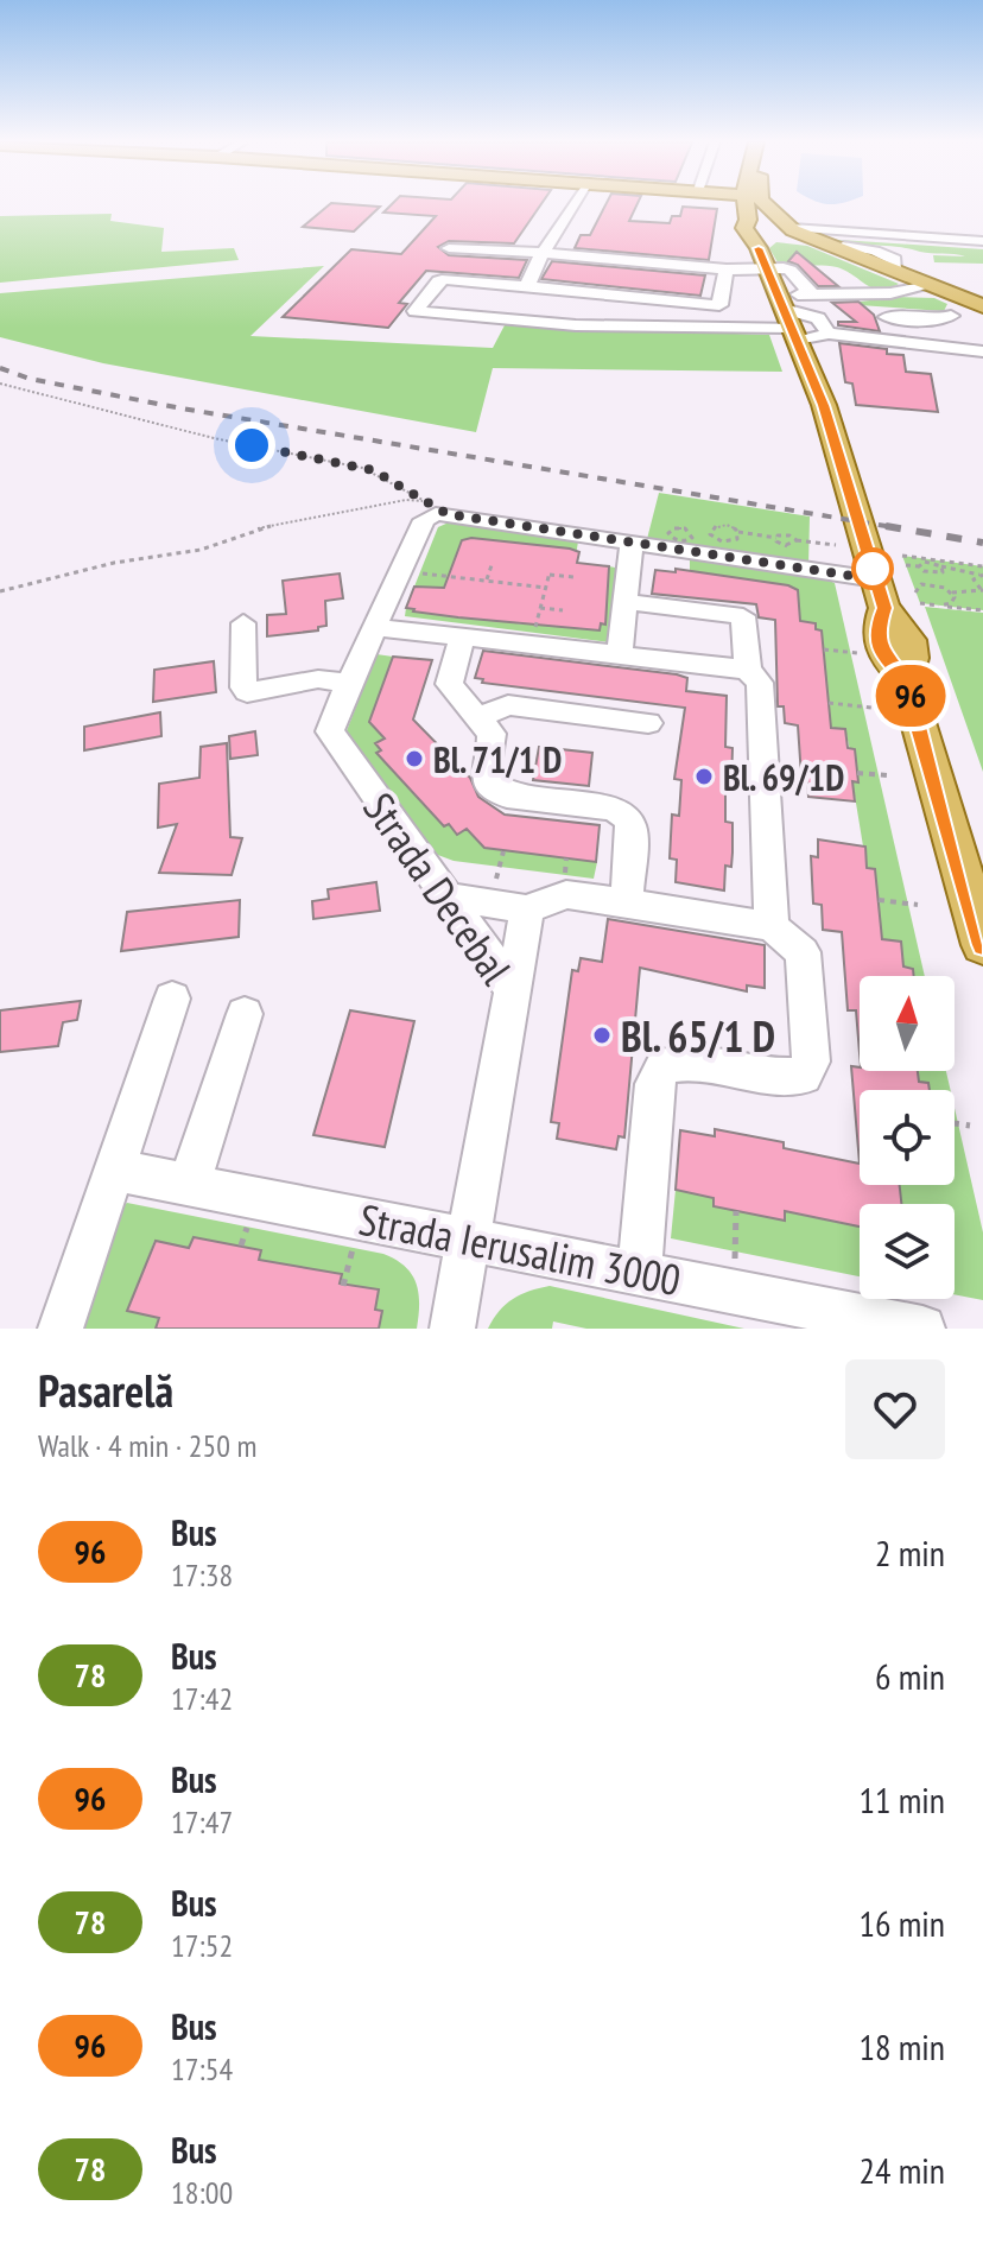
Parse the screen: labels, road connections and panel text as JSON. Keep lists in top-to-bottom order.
{
  "streets": {
    "street": ["Strada Decebal", "Strada Ierusalim 3000"]
  },
  "crossings": [
    ["Strada Decebal", "Strada Ierusalim 3000"]
  ],
  "places": ["Bl. 71/1 D", "Bl. 69/1D", "Bl. 65/1 D"],
  "lines": ["bus line 96"],
  "north": "top",
  "page": {
    "on_map": "96",
    "heading": ["Pasarelă", "Walk · 4 min · 250 m"],
    "list": [
      {
        "mark": "96",
        "name": "Bus",
        "note": "17:38",
        "value": "2 min"
      },
      {
        "mark": "78",
        "name": "Bus",
        "note": "17:42",
        "value": "6 min"
      },
      {
        "mark": "96",
        "name": "Bus",
        "note": "17:47",
        "value": "11 min"
      },
      {
        "mark": "78",
        "name": "Bus",
        "note": "17:52",
        "value": "16 min"
      },
      {
        "mark": "96",
        "name": "Bus",
        "note": "17:54",
        "value": "18 min"
      },
      {
        "mark": "78",
        "name": "Bus",
        "note": "18:00",
        "value": "24 min"
      }
    ]
  }
}
